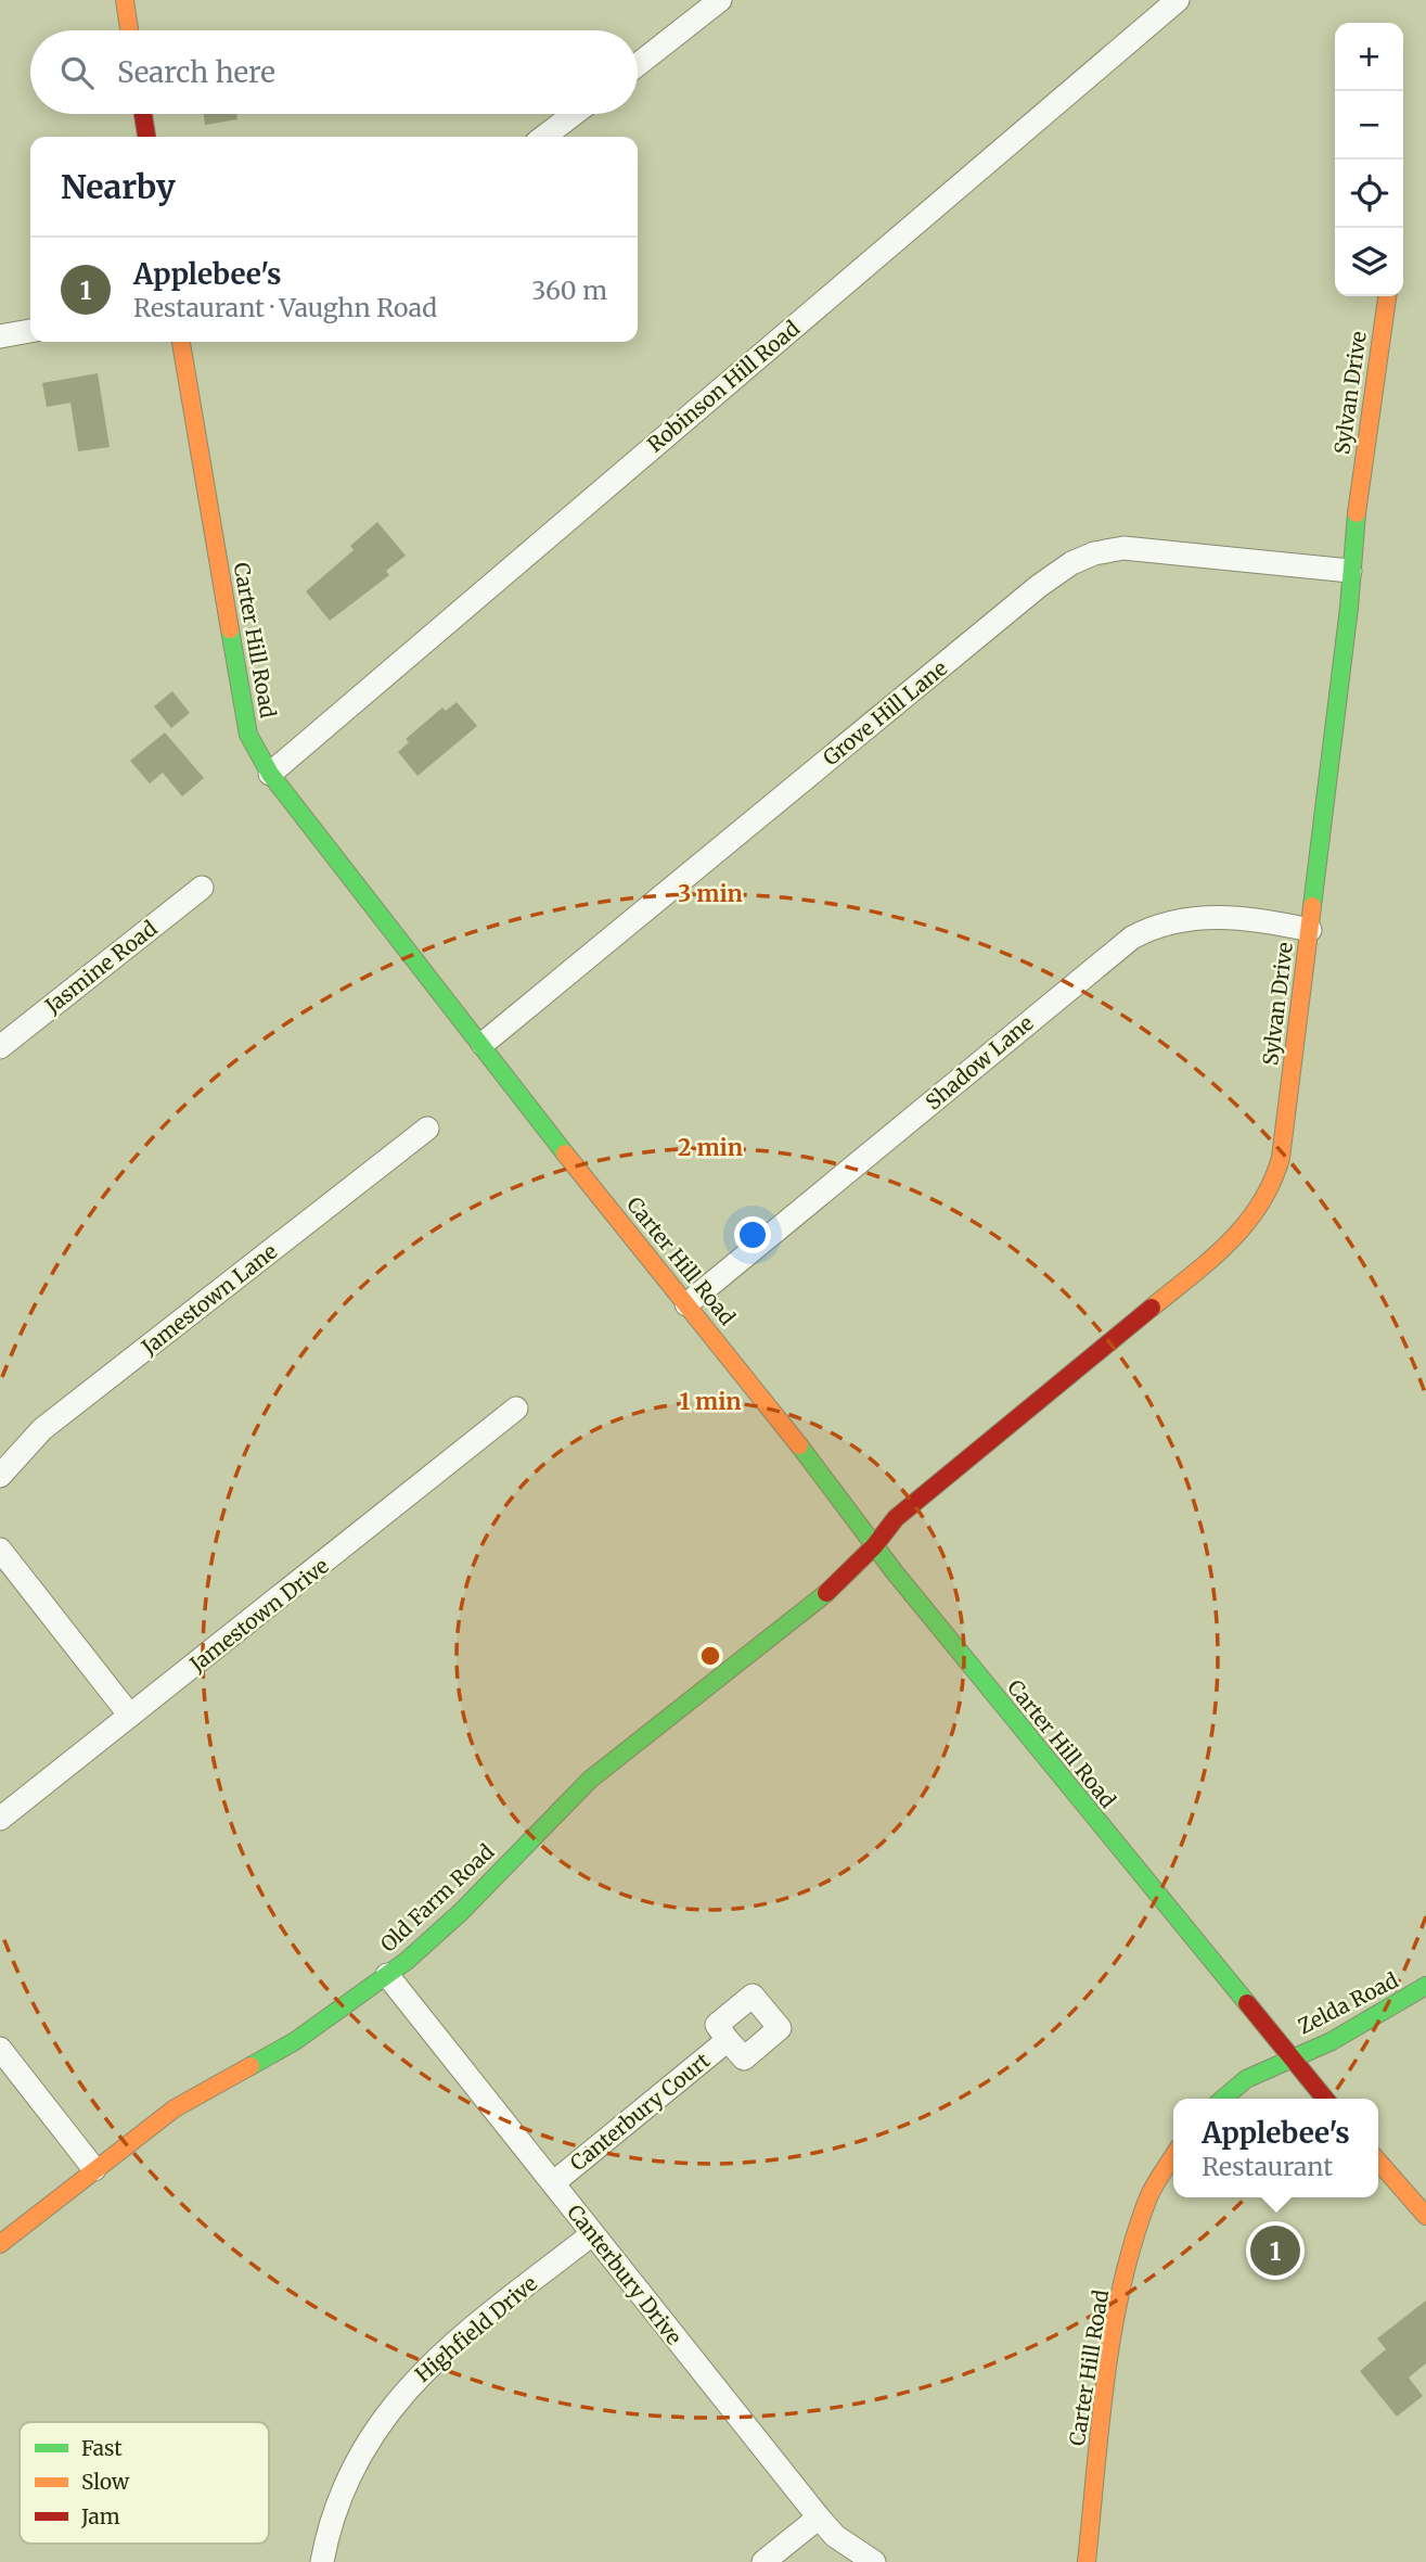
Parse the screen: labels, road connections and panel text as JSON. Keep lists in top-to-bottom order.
{
  "streets": {
    "main road": [
      "Sylvan Drive",
      "Carter Hill Road",
      "Old Farm Road",
      "Zelda Road"
    ],
    "street": [
      "Robinson Hill Road",
      "Grove Hill Lane",
      "Jasmine Road",
      "Shadow Lane",
      "Jamestown Lane",
      "Jamestown Drive",
      "Canterbury Court",
      "Canterbury Drive",
      "Highfield Drive"
    ]
  },
  "crossings": [
    ["Robinson Hill Road", "Carter Hill Road"],
    ["Sylvan Drive", "Carter Hill Road"],
    ["Sylvan Drive", "Grove Hill Lane"],
    ["Sylvan Drive", "Shadow Lane"],
    ["Sylvan Drive", "Old Farm Road"],
    ["Carter Hill Road", "Grove Hill Lane"],
    ["Carter Hill Road", "Shadow Lane"],
    ["Carter Hill Road", "Old Farm Road"],
    ["Carter Hill Road", "Zelda Road"],
    ["Old Farm Road", "Canterbury Drive"],
    ["Canterbury Court", "Canterbury Drive"],
    ["Canterbury Drive", "Highfield Drive"]
  ],
  "legend": ["Fast", "Slow", "Jam"],
  "page": {
    "map_buttons": ["+", "−"],
    "search": "Search here",
    "heading": "Nearby",
    "list": [
      {
        "mark": "1",
        "name": "Applebee's",
        "note": "Restaurant · Vaughn Road",
        "value": "360 m"
      }
    ],
    "popup": ["Applebee's", "Restaurant"],
    "pins": "1"
  },
  "rings": ["3 min", "2 min", "1 min"]
}
